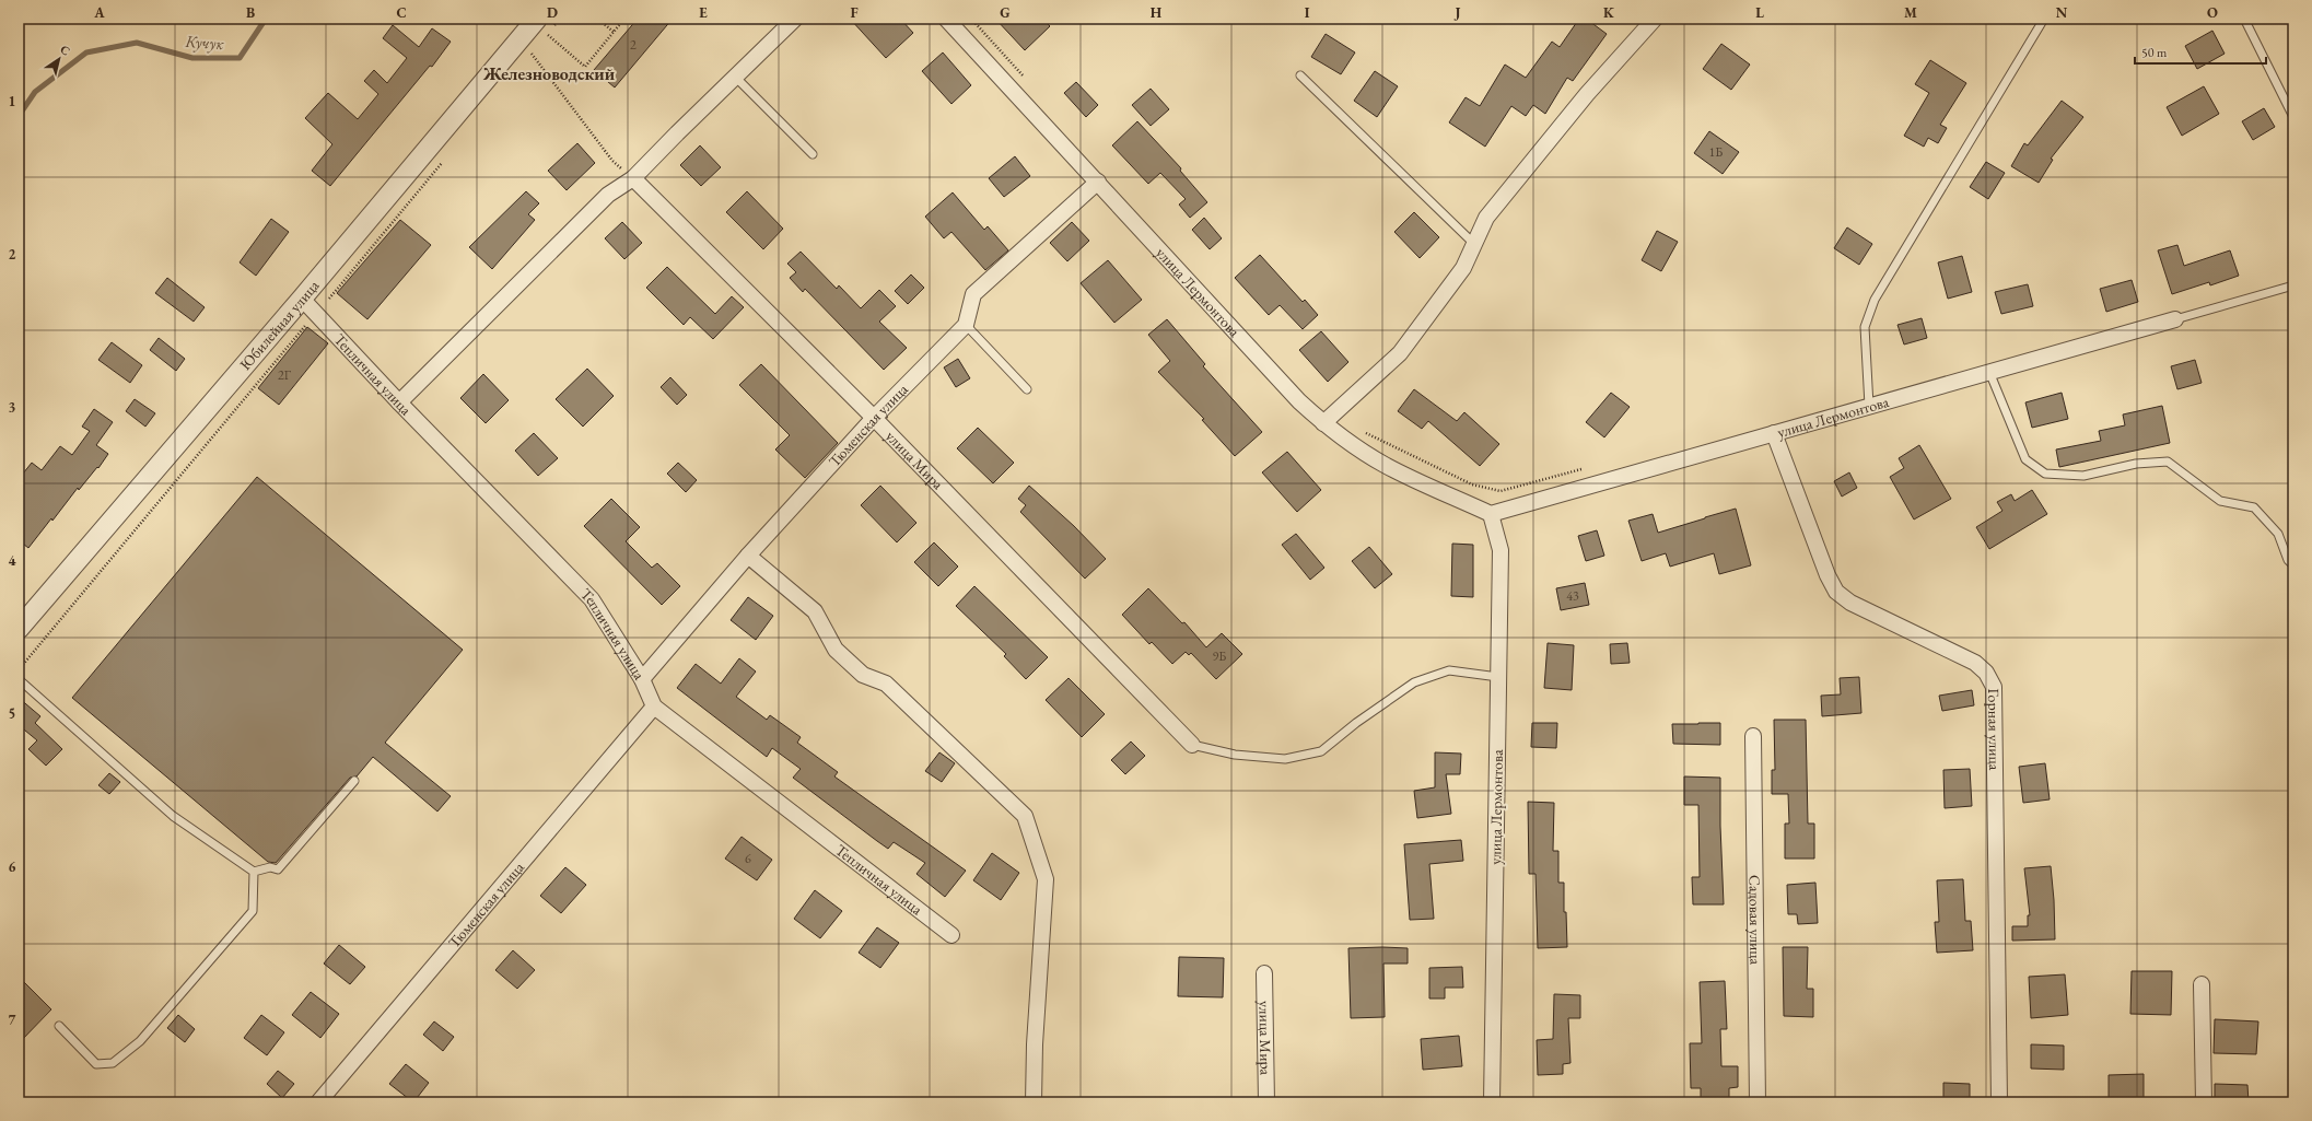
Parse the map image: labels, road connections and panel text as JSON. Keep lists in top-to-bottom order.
{
  "streets": {
    "street": [
      "улица Лермонтова",
      "Юбилейная улица",
      "Тепличная улица",
      "Тюменская улица",
      "улица Мира",
      "Горная улица",
      "Садовая улица"
    ]
  },
  "crossings": [
    ["улица Лермонтова", "Горная улица"],
    ["Юбилейная улица", "Тепличная улица"],
    ["Тепличная улица", "Тюменская улица"],
    ["Тюменская улица", "улица Мира"]
  ],
  "districts": ["Железноводский"],
  "water": ["Кучук"],
  "house_numbers": [
    "2",
    "1Б",
    "2Г",
    "43",
    "9Б",
    "6"
  ],
  "scale_bar": "50 m",
  "north": "top right",
  "grid": {
    "columns": [
      "A",
      "B",
      "C",
      "D",
      "E",
      "F",
      "G",
      "H",
      "I",
      "J",
      "K",
      "L",
      "M",
      "N",
      "O"
    ],
    "rows": [
      "1",
      "2",
      "3",
      "4",
      "5",
      "6",
      "7"
    ]
  }
}
